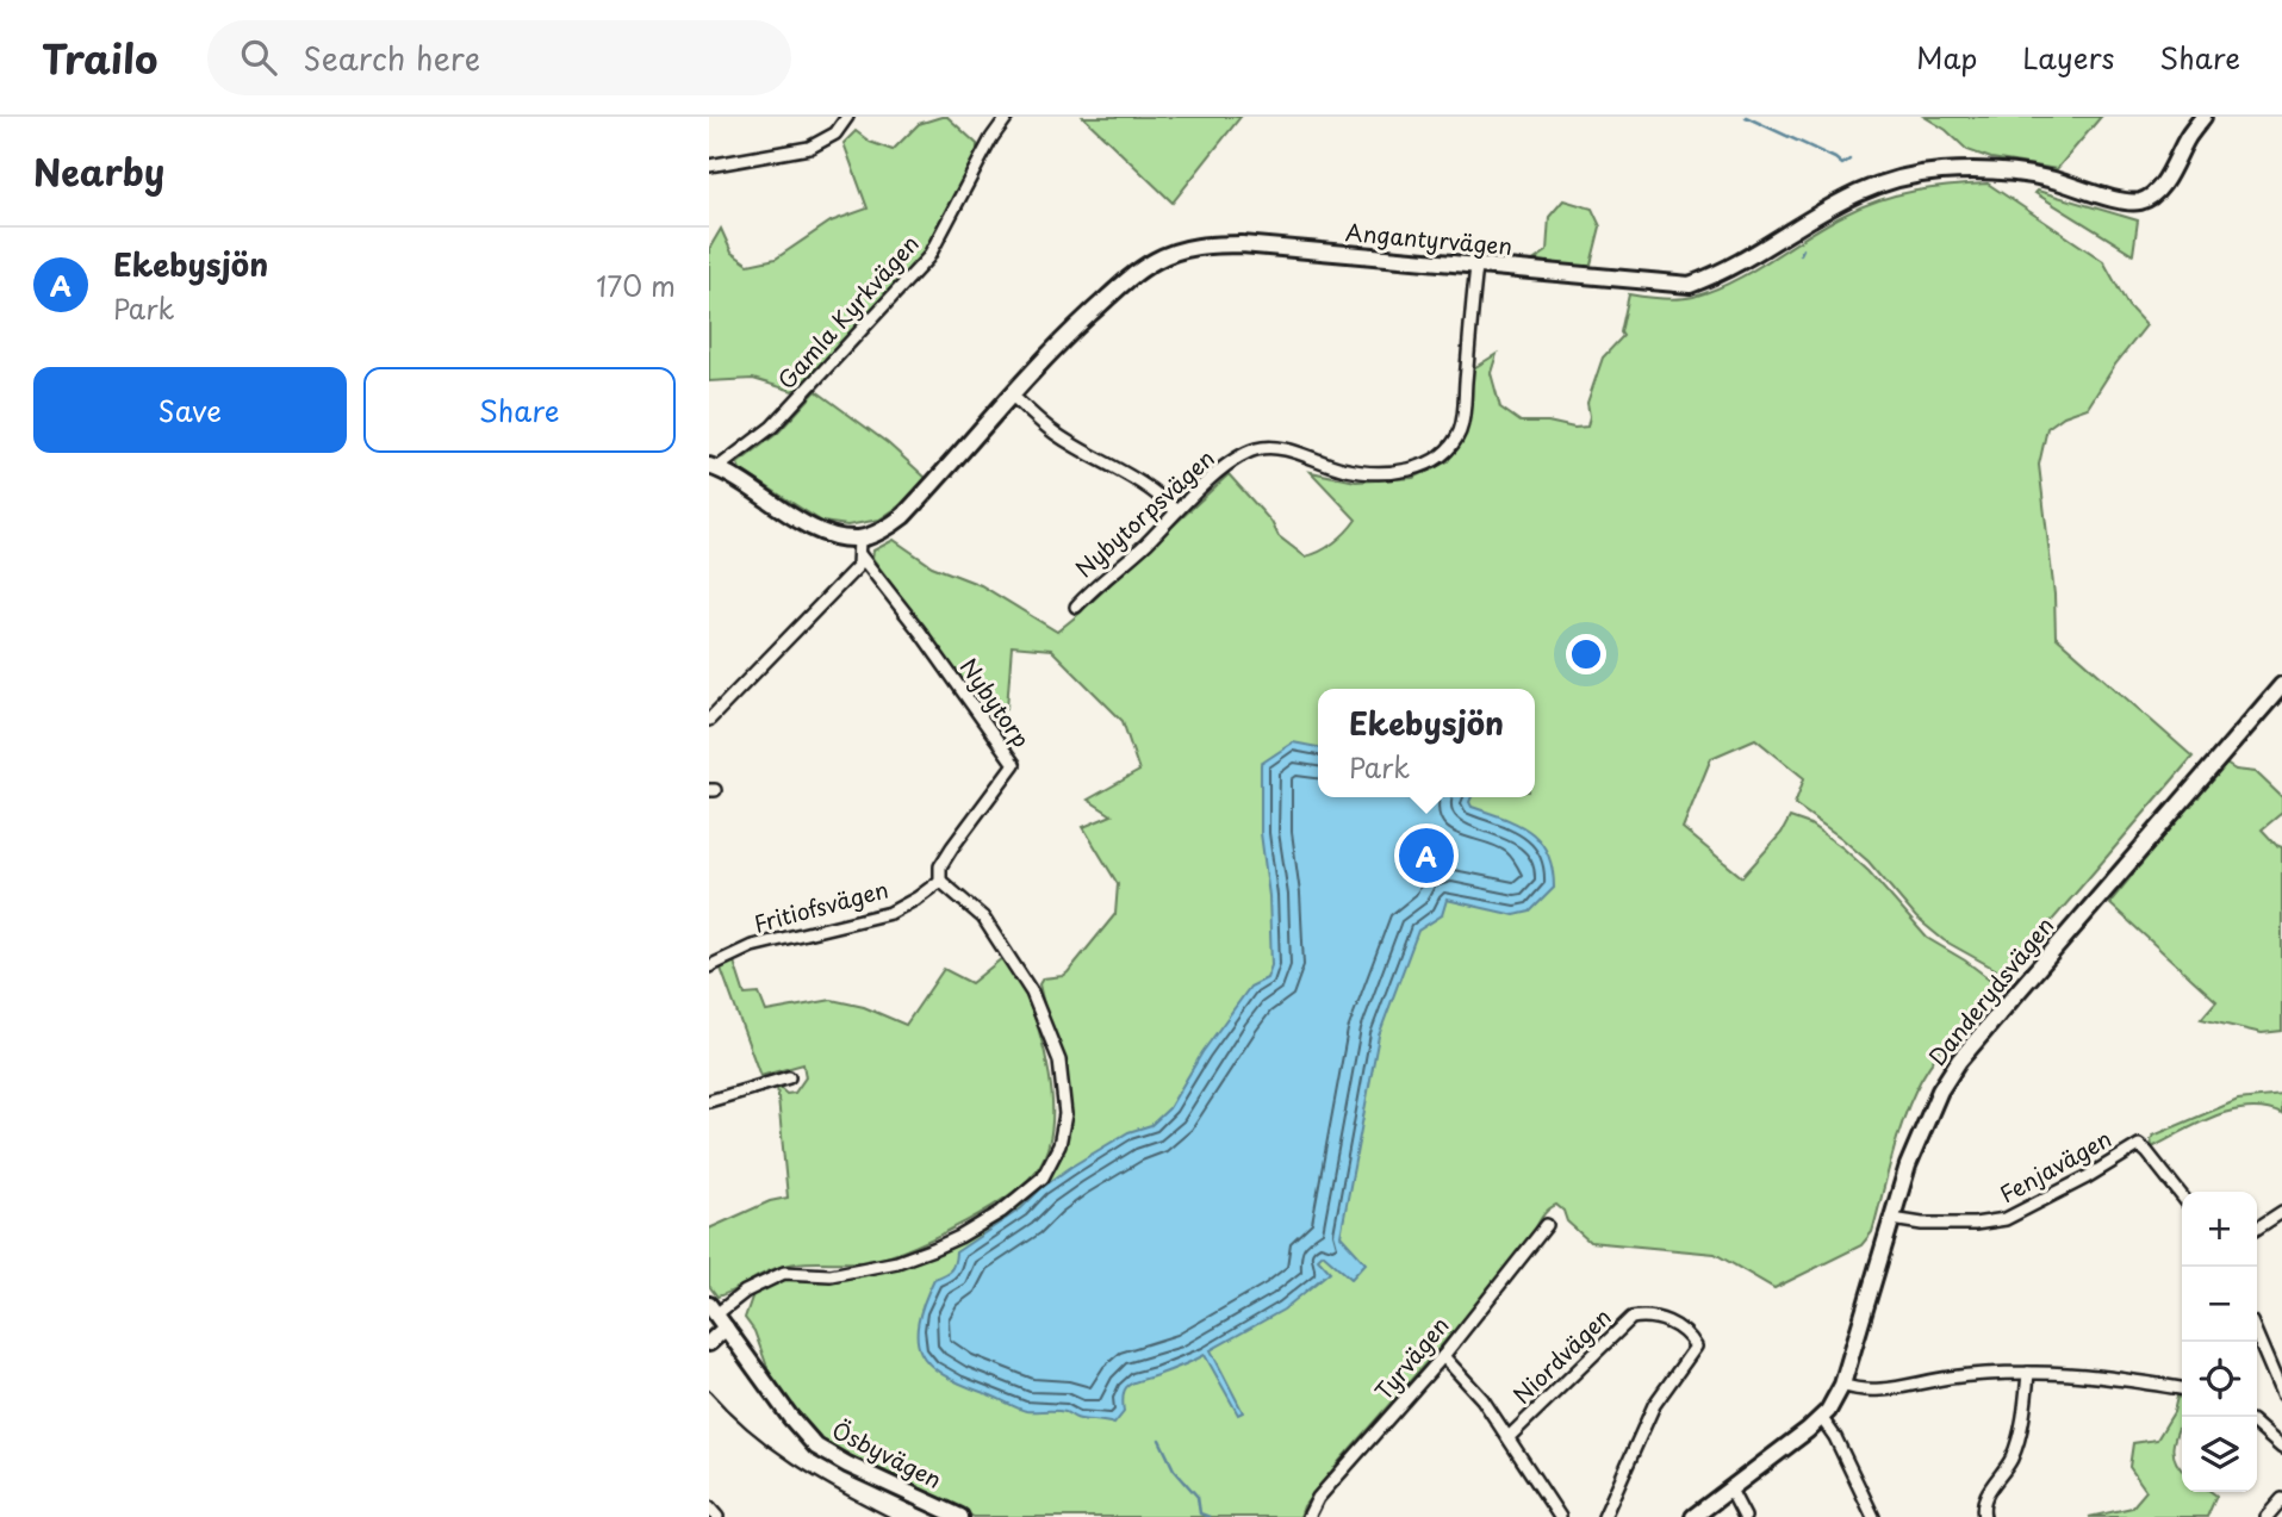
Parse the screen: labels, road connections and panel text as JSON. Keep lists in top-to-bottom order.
{
  "streets": {
    "street": [
      "Angantyrvägen",
      "Gamla Kyrkvägen",
      "Nybytorpsvägen",
      "Nybytorp",
      "Fritiofsvägen",
      "Danderydsvägen",
      "Fenjavägen",
      "Niordvägen",
      "Tyrvägen",
      "Ösbyvägen"
    ]
  },
  "crossings": [
    ["Angantyrvägen", "Nybytorpsvägen"],
    ["Angantyrvägen", "Nybytorp"],
    ["Nybytorp", "Fritiofsvägen"],
    ["Danderydsvägen", "Fenjavägen"]
  ],
  "page": {
    "header": "Trailo",
    "search": "Search here",
    "nav": ["Map", "Layers", "Share"],
    "heading": "Nearby",
    "list": [
      {
        "mark": "A",
        "name": "Ekebysjön",
        "note": "Park",
        "value": "170 m"
      }
    ],
    "buttons": ["Save", "Share"],
    "popup": ["Ekebysjön", "Park"],
    "pins": "A",
    "map_buttons": ["+", "−"]
  }
}
